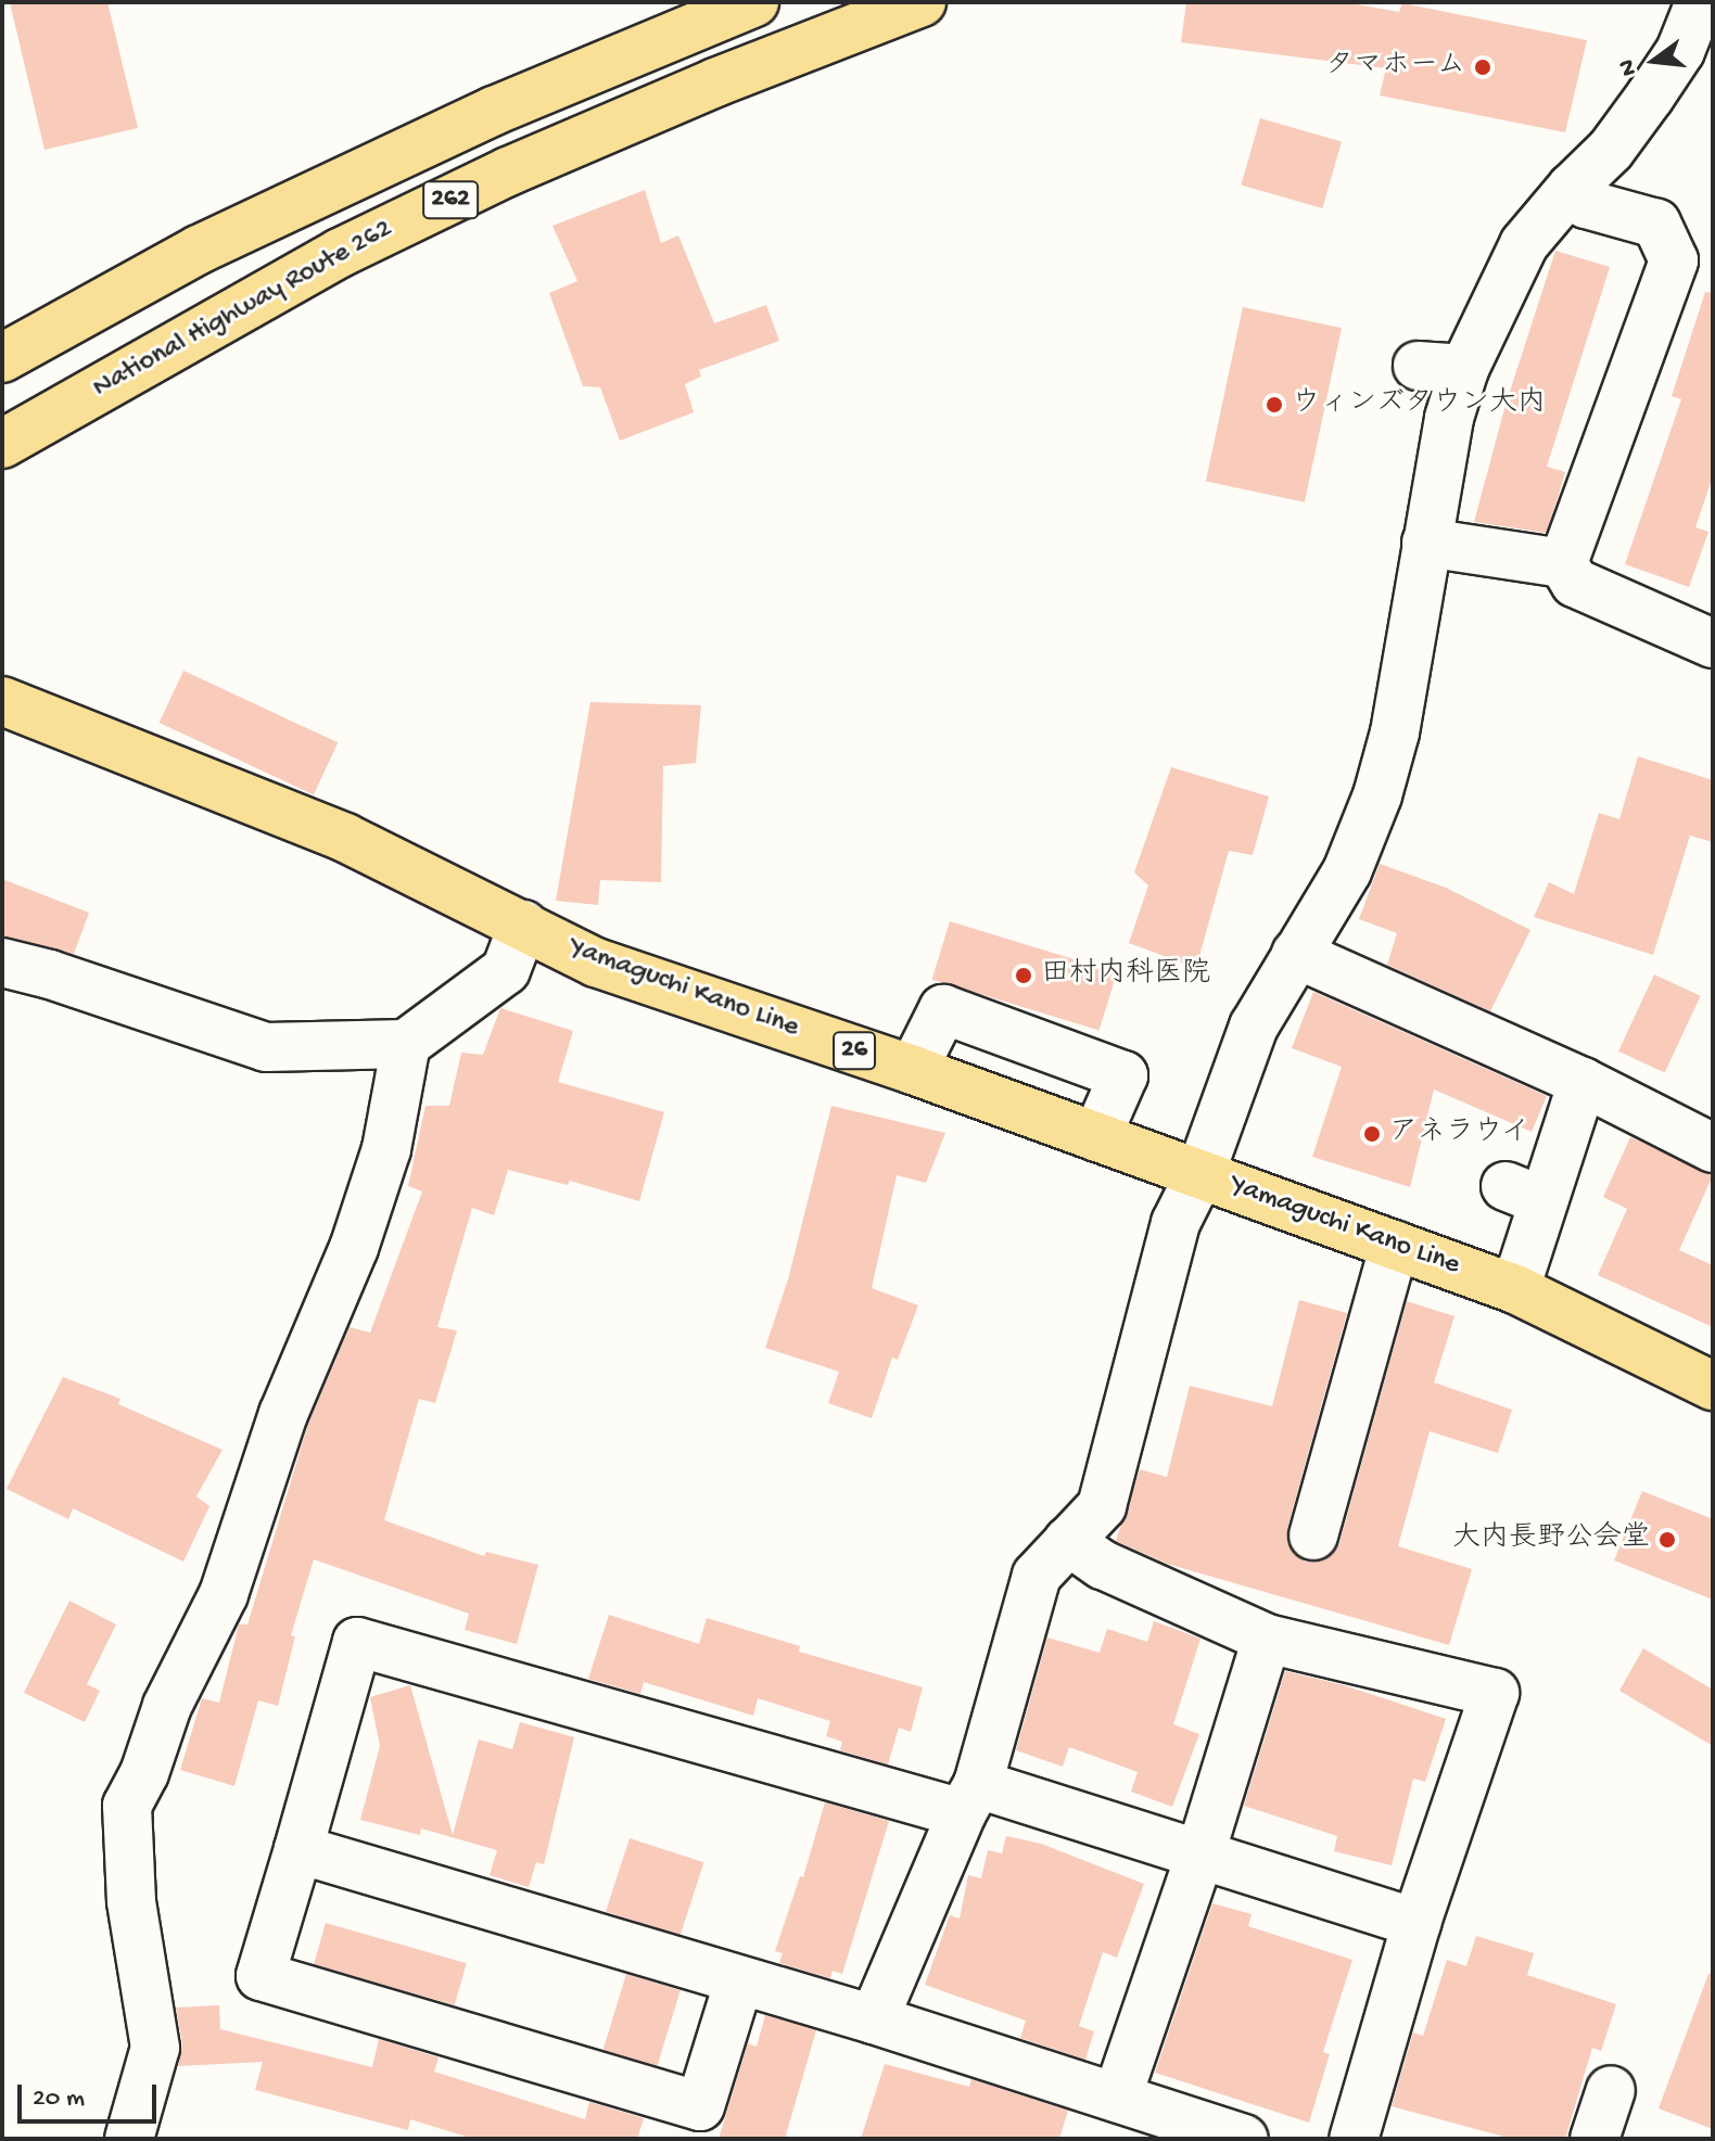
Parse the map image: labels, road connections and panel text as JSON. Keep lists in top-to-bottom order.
{
  "streets": {
    "main road": [
      "262",
      "National Highway Route 262",
      "Yamaguchi Kano Line",
      "26"
    ]
  },
  "places": [
    "タマホーム",
    "ウィンズタウン大内",
    "田村内科医院",
    "アネラウイ",
    "大内長野公会堂"
  ],
  "scale_bar": "20 m",
  "north": "left"
}
